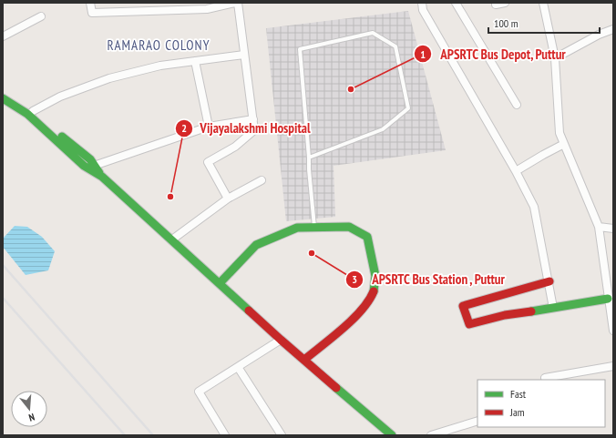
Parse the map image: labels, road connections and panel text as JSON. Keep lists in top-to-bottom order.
{
  "districts": ["RAMARAO COLONY"],
  "places": ["APSRTC Bus Depot, Puttur", "Vijayalakshmi Hospital", "APSRTC Bus Station , Puttur"],
  "legend": ["Fast", "Jam"],
  "scale_bar": "100 m",
  "north": "bottom"
}
